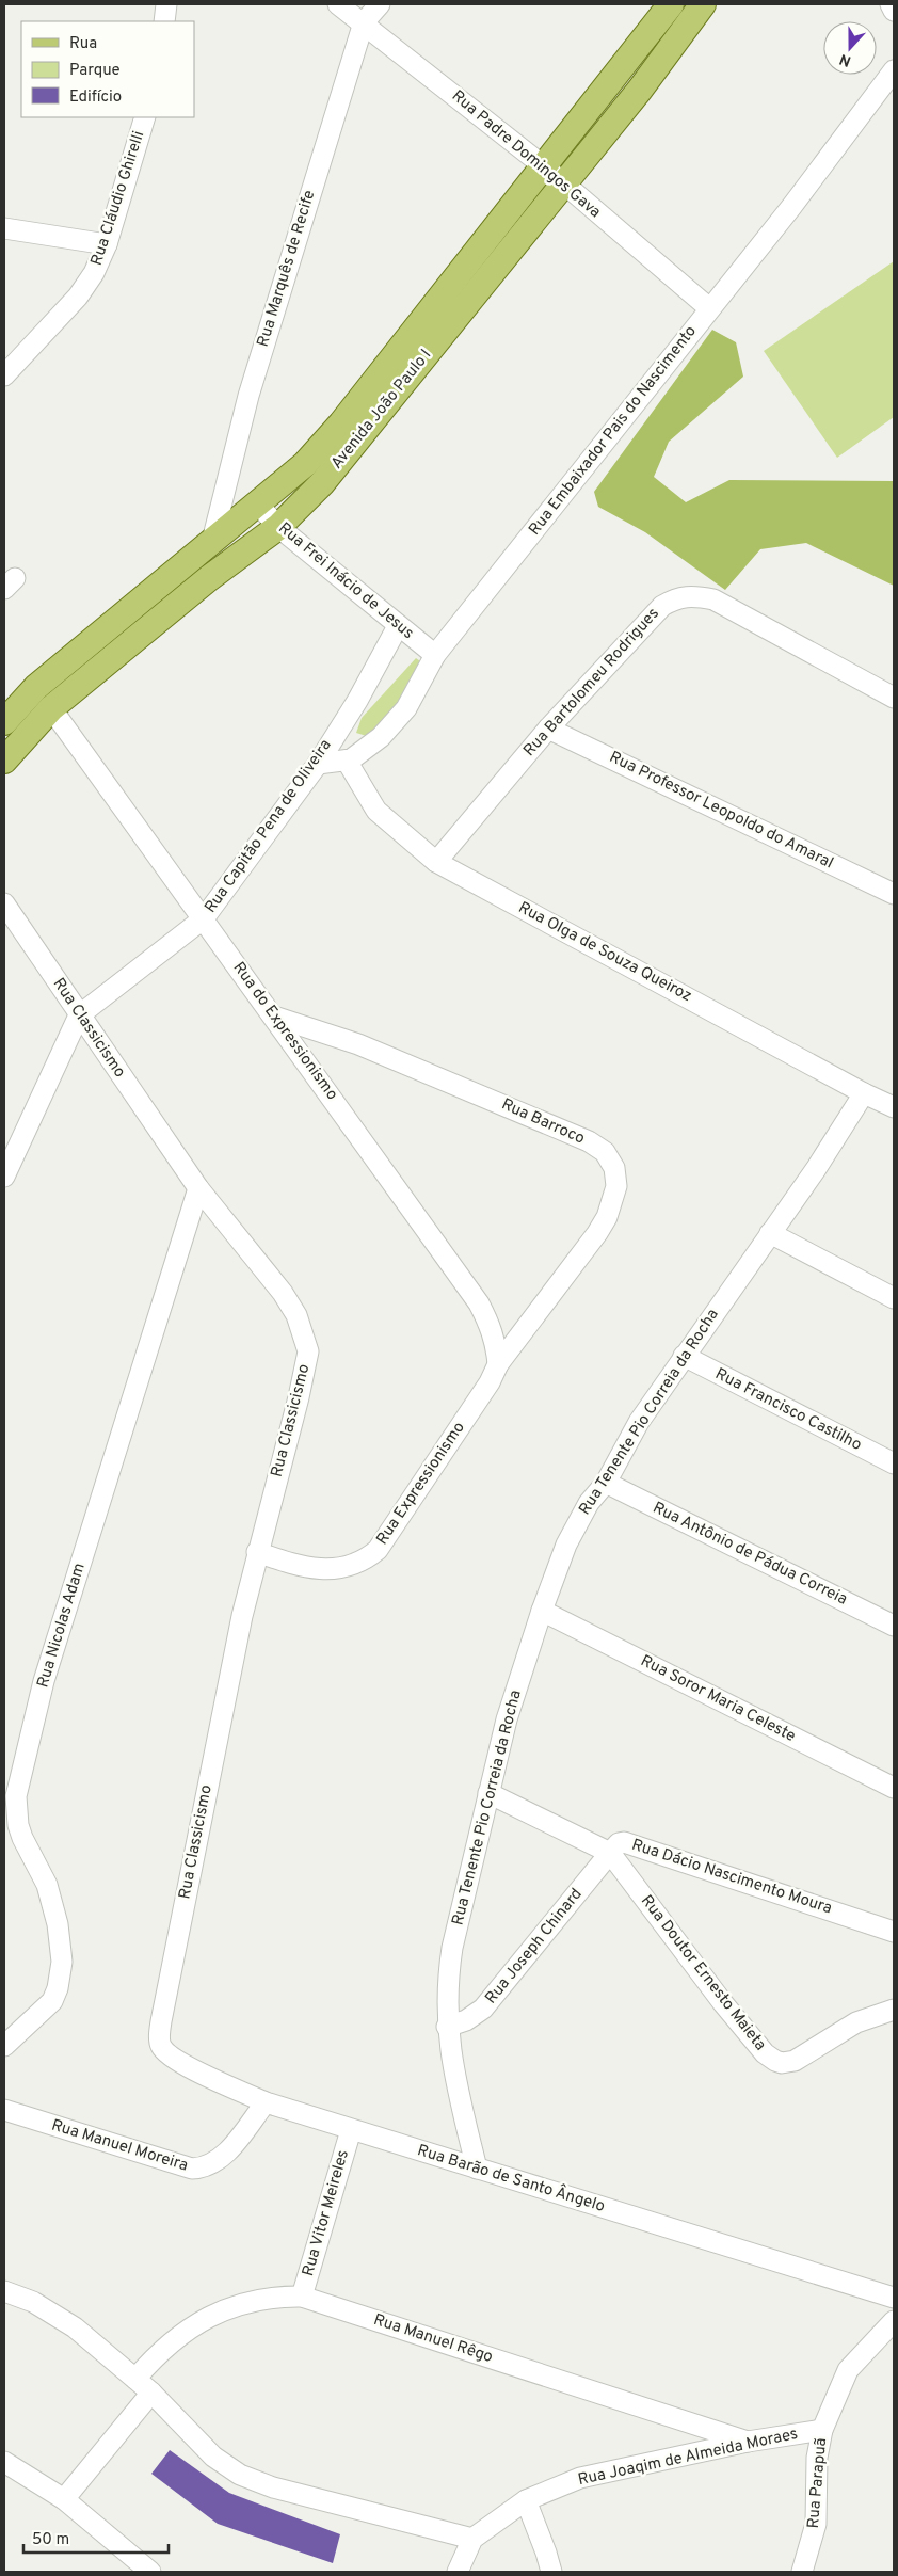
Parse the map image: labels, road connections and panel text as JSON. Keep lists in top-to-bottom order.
{
  "streets": {
    "main road": ["Avenida João Paulo I"],
    "street": [
      "Rua Padre Domingos Gava",
      "Rua Cláudio Ghirelli",
      "Rua Marquês de Recife",
      "Rua Embaixador Pais do Nascimento",
      "Rua Frei Inácio de Jesus",
      "Rua Bartolomeu Rodrigues",
      "Rua Professor Leopoldo do Amaral",
      "Rua Capitão Pena de Oliveira",
      "Rua Olga de Souza Queiroz",
      "Rua Classicismo",
      "Rua do Expressionismo",
      "Rua Barroco",
      "Rua Francisco Castilho",
      "Rua Tenente Pio Correia da Rocha",
      "Rua Expressionismo",
      "Rua Antônio de Pádua Correia",
      "Rua Nicolas Adam",
      "Rua Soror Maria Celeste",
      "Rua Dácio Nascimento Moura",
      "Rua Joseph Chinard",
      "Rua Doutor Ernesto Maieta",
      "Rua Manuel Moreira",
      "Rua Barão de Santo Ângelo",
      "Rua Vitor Meireles",
      "Rua Manuel Rêgo",
      "Rua Joaqim de Almeida Moraes",
      "Rua Parapuã"
    ]
  },
  "crossings": [
    ["Rua Padre Domingos Gava", "Rua Marquês de Recife"],
    ["Rua Padre Domingos Gava", "Avenida João Paulo I"],
    ["Rua Padre Domingos Gava", "Rua Embaixador Pais do Nascimento"],
    ["Rua Marquês de Recife", "Avenida João Paulo I"],
    ["Avenida João Paulo I", "Rua Frei Inácio de Jesus"],
    ["Avenida João Paulo I", "Rua do Expressionismo"],
    ["Rua Embaixador Pais do Nascimento", "Rua Frei Inácio de Jesus"],
    ["Rua Embaixador Pais do Nascimento", "Rua Capitão Pena de Oliveira"],
    ["Rua Embaixador Pais do Nascimento", "Rua Olga de Souza Queiroz"],
    ["Rua Frei Inácio de Jesus", "Rua Capitão Pena de Oliveira"],
    ["Rua Bartolomeu Rodrigues", "Rua Professor Leopoldo do Amaral"],
    ["Rua Bartolomeu Rodrigues", "Rua Olga de Souza Queiroz"],
    ["Rua Capitão Pena de Oliveira", "Rua Classicismo"],
    ["Rua Capitão Pena de Oliveira", "Rua do Expressionismo"],
    ["Rua Olga de Souza Queiroz", "Rua Tenente Pio Correia da Rocha"],
    ["Rua Classicismo", "Rua Expressionismo"],
    ["Rua Classicismo", "Rua Nicolas Adam"],
    ["Rua Classicismo", "Rua Barão de Santo Ângelo"],
    ["Rua do Expressionismo", "Rua Barroco"],
    ["Rua do Expressionismo", "Rua Expressionismo"],
    ["Rua Barroco", "Rua Expressionismo"],
    ["Rua Francisco Castilho", "Rua Tenente Pio Correia da Rocha"],
    ["Rua Tenente Pio Correia da Rocha", "Rua Antônio de Pádua Correia"],
    ["Rua Tenente Pio Correia da Rocha", "Rua Soror Maria Celeste"],
    ["Rua Tenente Pio Correia da Rocha", "Rua Dácio Nascimento Moura"],
    ["Rua Tenente Pio Correia da Rocha", "Rua Joseph Chinard"],
    ["Rua Tenente Pio Correia da Rocha", "Rua Barão de Santo Ângelo"],
    ["Rua Dácio Nascimento Moura", "Rua Joseph Chinard"],
    ["Rua Dácio Nascimento Moura", "Rua Doutor Ernesto Maieta"],
    ["Rua Joseph Chinard", "Rua Doutor Ernesto Maieta"],
    ["Rua Manuel Moreira", "Rua Barão de Santo Ângelo"],
    ["Rua Barão de Santo Ângelo", "Rua Vitor Meireles"],
    ["Rua Vitor Meireles", "Rua Manuel Rêgo"],
    ["Rua Manuel Rêgo", "Rua Joaqim de Almeida Moraes"],
    ["Rua Joaqim de Almeida Moraes", "Rua Parapuã"]
  ],
  "legend": ["Rua", "Parque", "Edifício"],
  "scale_bar": "50 m",
  "north": "bottom"
}
